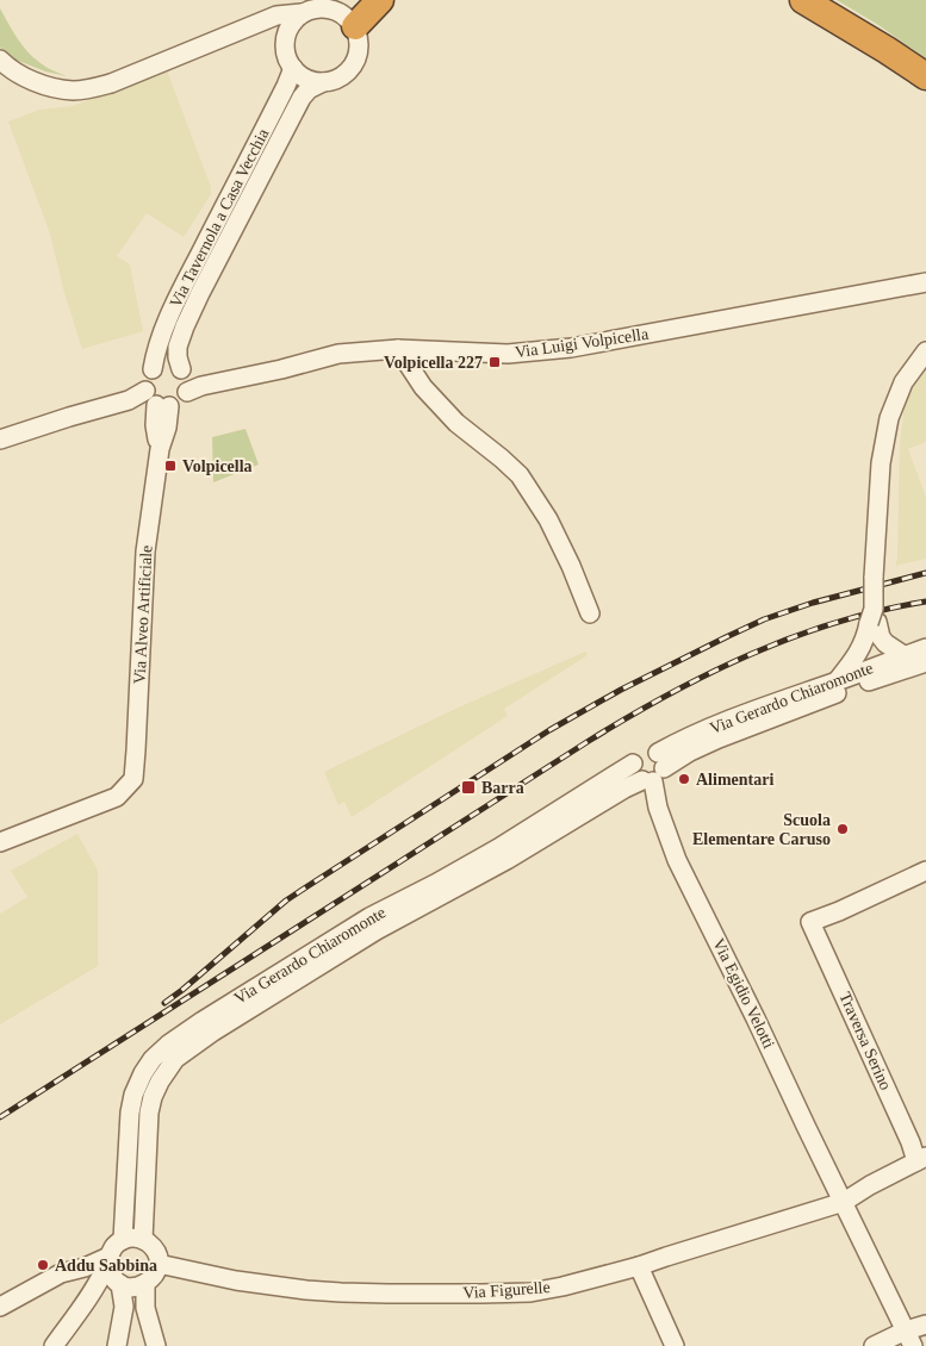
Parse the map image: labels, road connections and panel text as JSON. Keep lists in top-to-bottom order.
{
  "streets": {
    "street": [
      "Via Tavernola a Casa Vecchia",
      "Via Luigi Volpicella",
      "Via Alveo Artificiale",
      "Via Gerardo Chiaromonte",
      "Via Egidio Velotti",
      "Traversa Serino",
      "Via Figurelle"
    ]
  },
  "crossings": [
    ["Via Tavernola a Casa Vecchia", "Via Luigi Volpicella"],
    ["Via Tavernola a Casa Vecchia", "Via Alveo Artificiale"],
    ["Via Luigi Volpicella", "Via Alveo Artificiale"],
    ["Via Gerardo Chiaromonte", "Via Egidio Velotti"],
    ["Via Gerardo Chiaromonte", "Via Figurelle"],
    ["Via Egidio Velotti", "Via Figurelle"],
    ["Traversa Serino", "Via Figurelle"]
  ],
  "places": {
    "transit": ["Volpicella 227", "Volpicella", "Barra"],
    "other": ["Alimentari", "Scuola Elementare Caruso", "Addu Sabbina"]
  }
}
